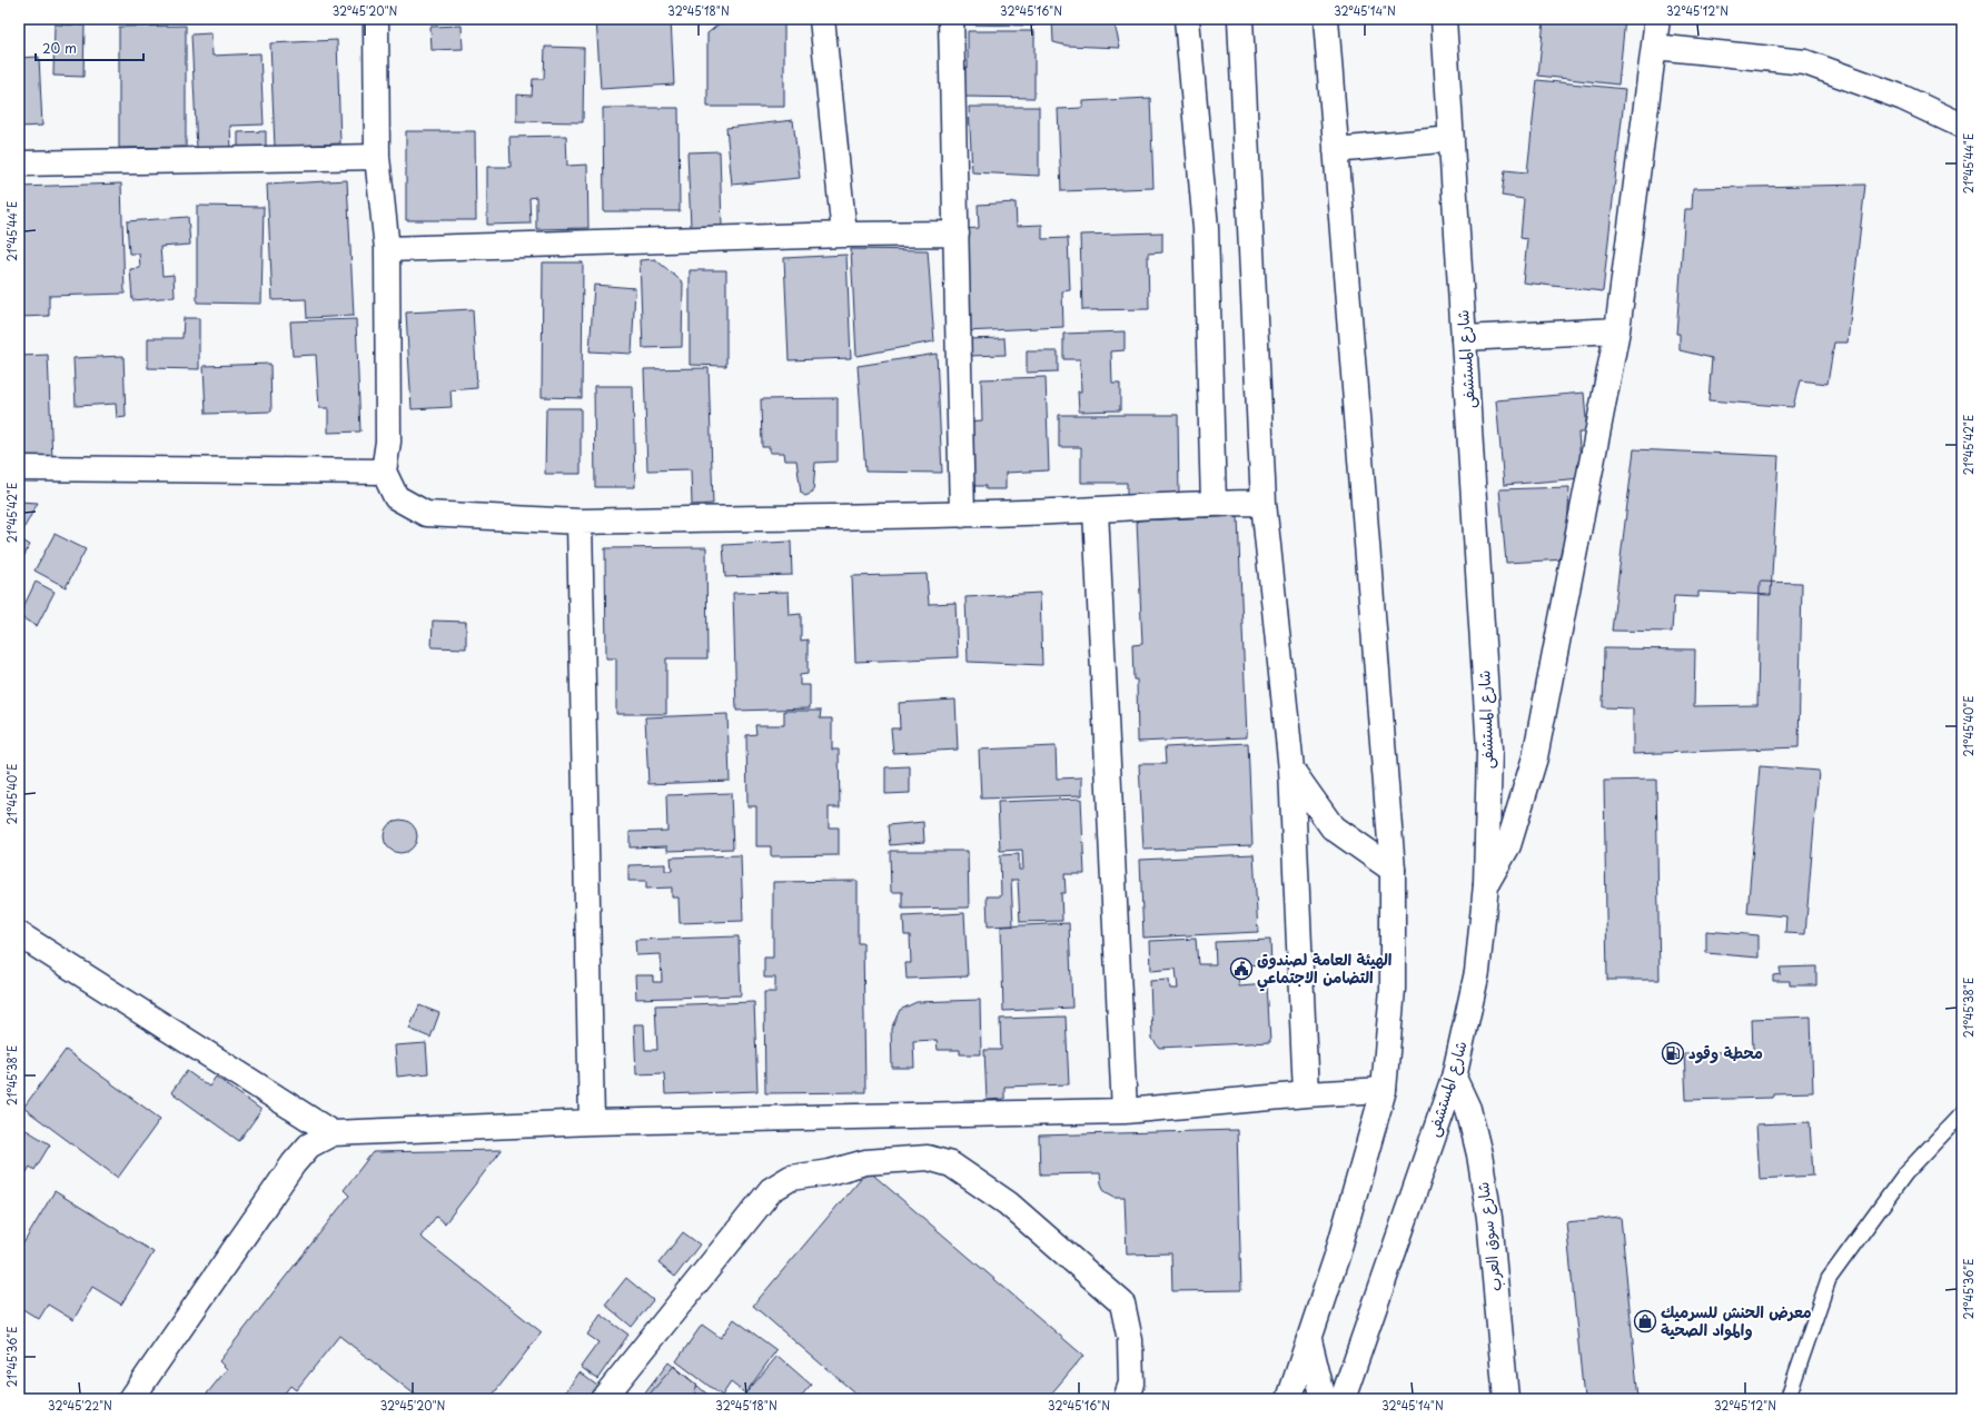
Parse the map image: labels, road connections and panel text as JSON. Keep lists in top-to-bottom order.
{
  "streets": {
    "street": ["شارع المستشفى", "شارع سوق العرب"]
  },
  "crossings": [
    ["شارع المستشفى", "شارع سوق العرب"]
  ],
  "places": {
    "public building": ["الهيئة العامة لصندوق التضامن الاجتماعي"],
    "fuel station": ["محطة وقود"],
    "shop": ["معرض الحنش للسرميك والمواد الصحية"]
  },
  "scale_bar": "20 m",
  "coordinates": [
    "32°45'20\"N",
    "32°45'18\"N",
    "32°45'16\"N",
    "32°45'14\"N",
    "32°45'12\"N",
    "21°45'44\"E",
    "21°45'42\"E",
    "21°45'40\"E",
    "21°45'38\"E",
    "21°45'36\"E",
    "32°45'22\"N"
  ]
}
